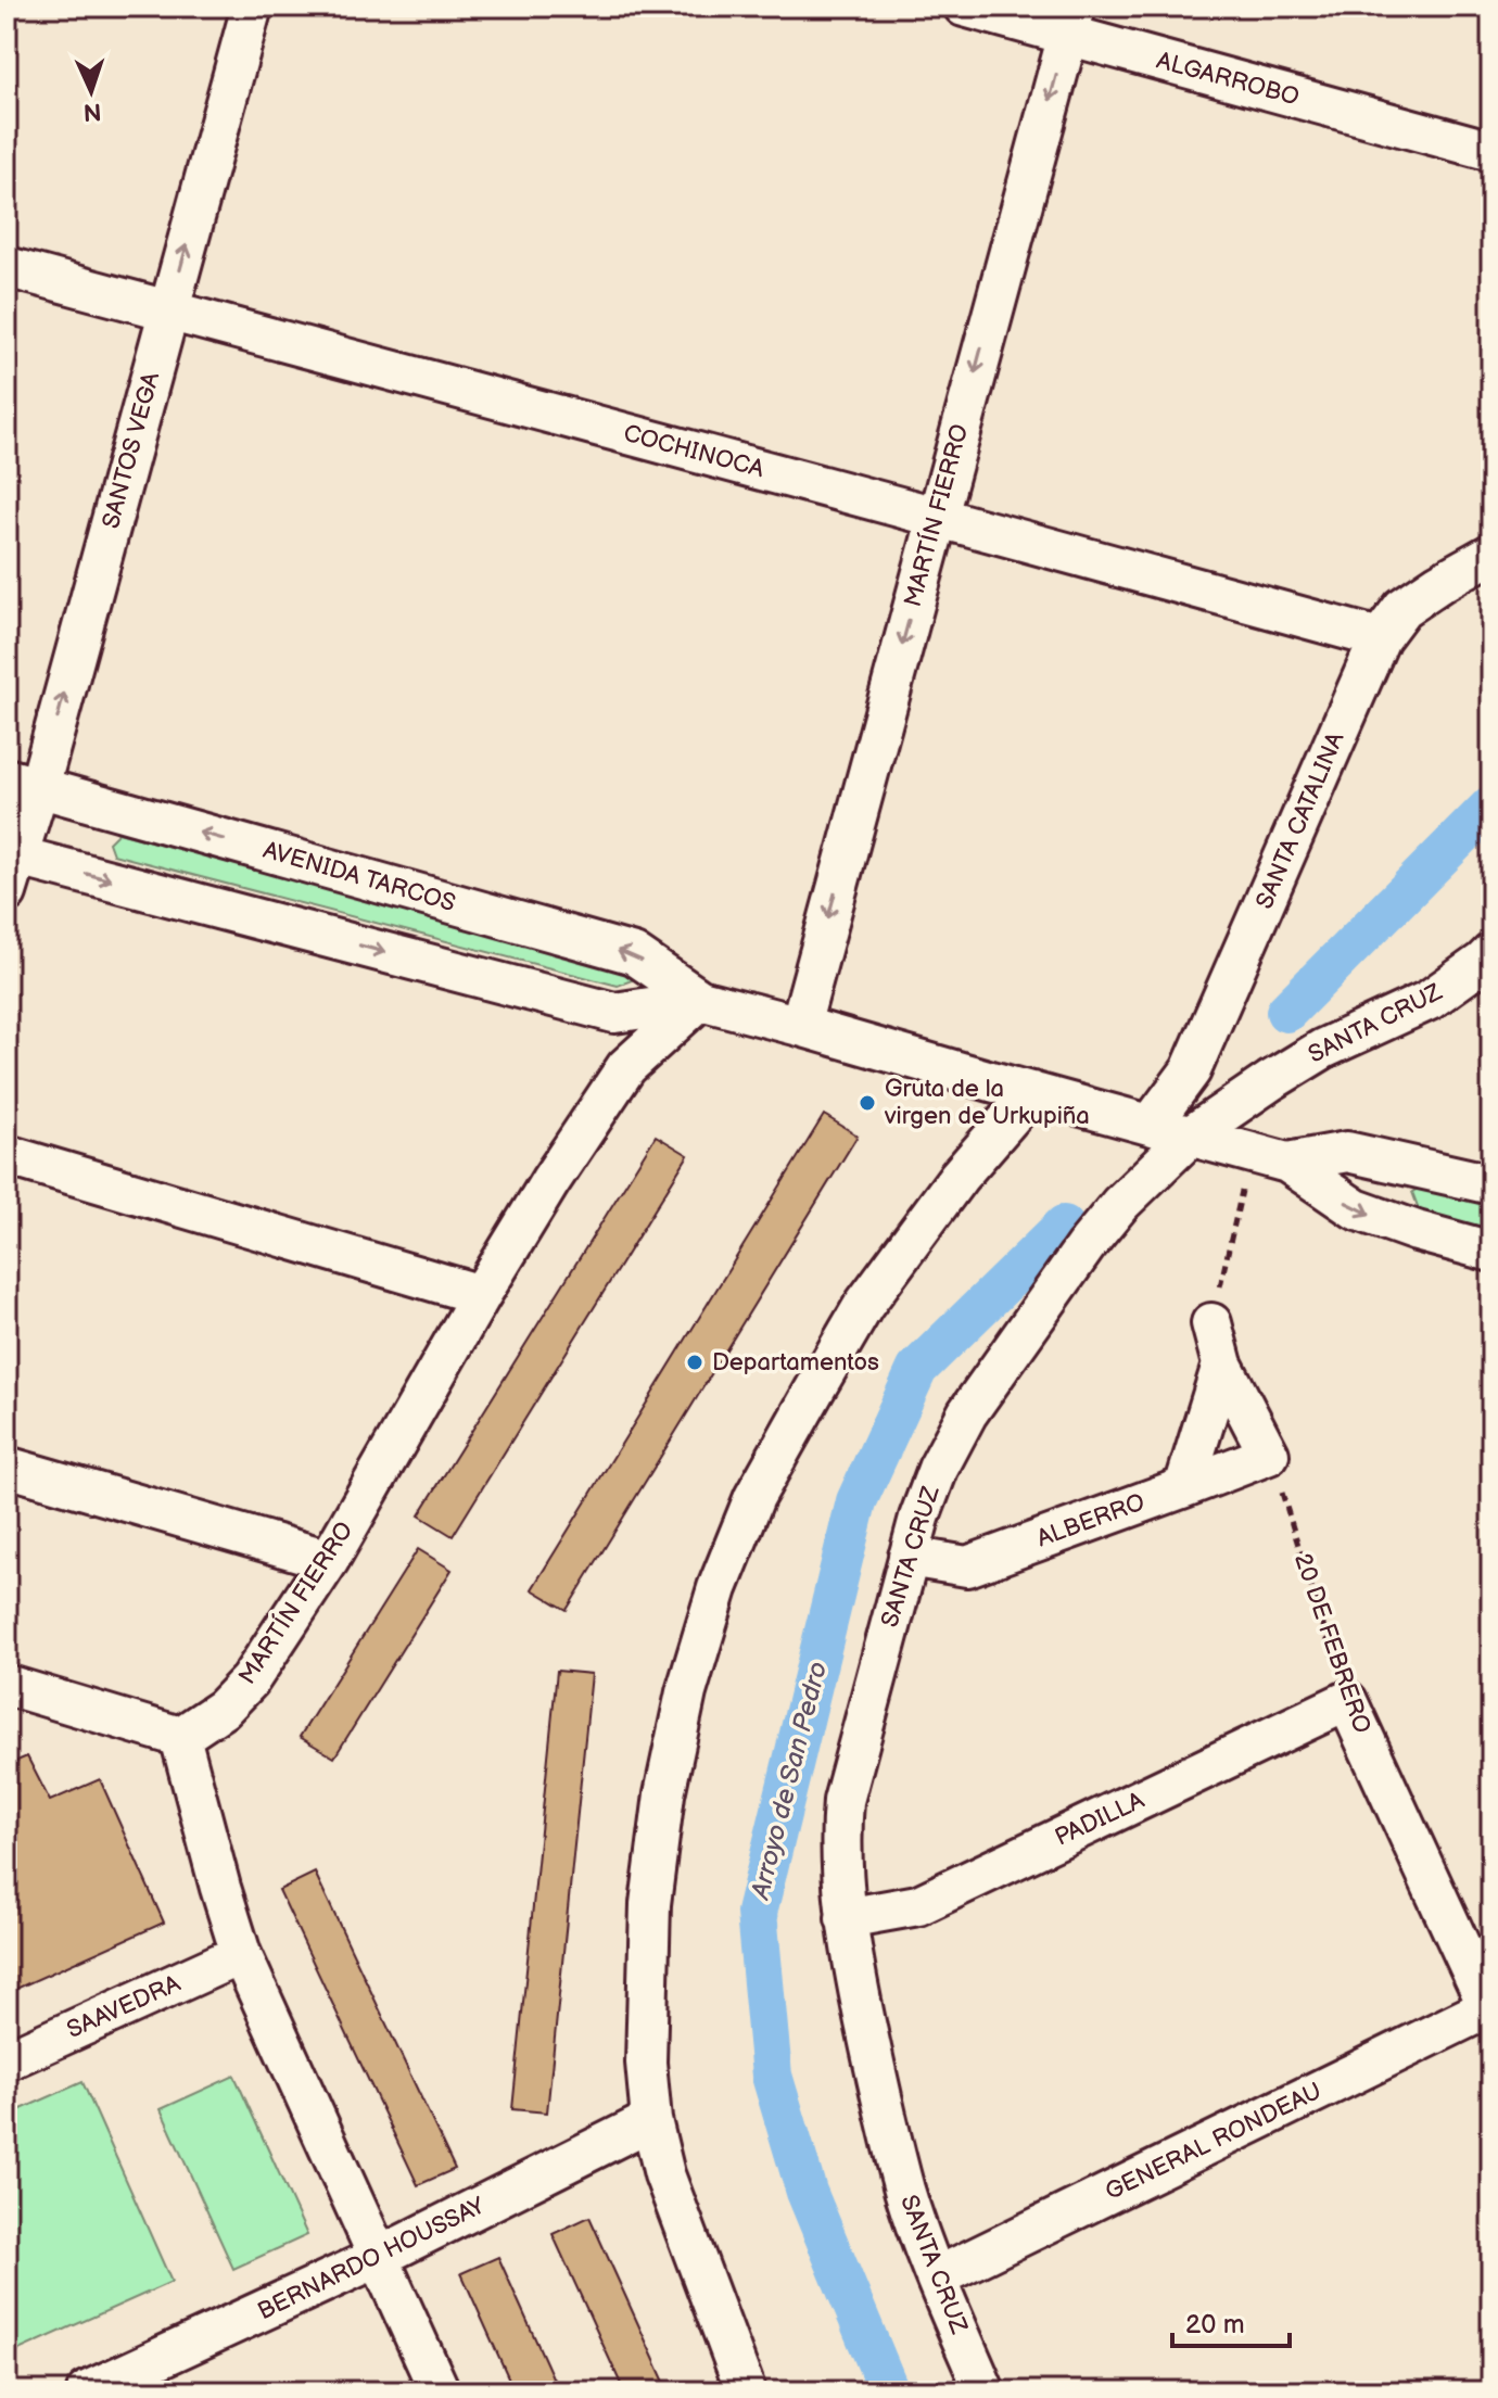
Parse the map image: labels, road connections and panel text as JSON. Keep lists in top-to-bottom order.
{
  "streets": {
    "street": [
      "ALGARROBO",
      "SANTOS VEGA",
      "COCHINOCA",
      "MARTÍN FIERRO",
      "SANTA CATALINA",
      "AVENIDA TARCOS",
      "SANTA CRUZ",
      "ALBERRO",
      "20 DE FEBRERO",
      "PADILLA",
      "SAAVEDRA",
      "GENERAL RONDEAU",
      "BERNARDO HOUSSAY"
    ]
  },
  "crossings": [
    ["ALGARROBO", "MARTÍN FIERRO"],
    ["SANTOS VEGA", "COCHINOCA"],
    ["SANTOS VEGA", "AVENIDA TARCOS"],
    ["COCHINOCA", "MARTÍN FIERRO"],
    ["COCHINOCA", "SANTA CATALINA"],
    ["MARTÍN FIERRO", "AVENIDA TARCOS"],
    ["SANTA CATALINA", "AVENIDA TARCOS"],
    ["AVENIDA TARCOS", "SANTA CRUZ"],
    ["SANTA CRUZ", "ALBERRO"],
    ["SANTA CRUZ", "PADILLA"],
    ["SANTA CRUZ", "GENERAL RONDEAU"],
    ["ALBERRO", "20 DE FEBRERO"],
    ["20 DE FEBRERO", "PADILLA"],
    ["20 DE FEBRERO", "GENERAL RONDEAU"]
  ],
  "one_way": ["SANTOS VEGA", "MARTÍN FIERRO"],
  "water": ["Arroyo de San Pedro"],
  "places": ["Gruta de la virgen de Urkupiña", "Departamentos"],
  "scale_bar": "20 m",
  "north": "bottom"
}
